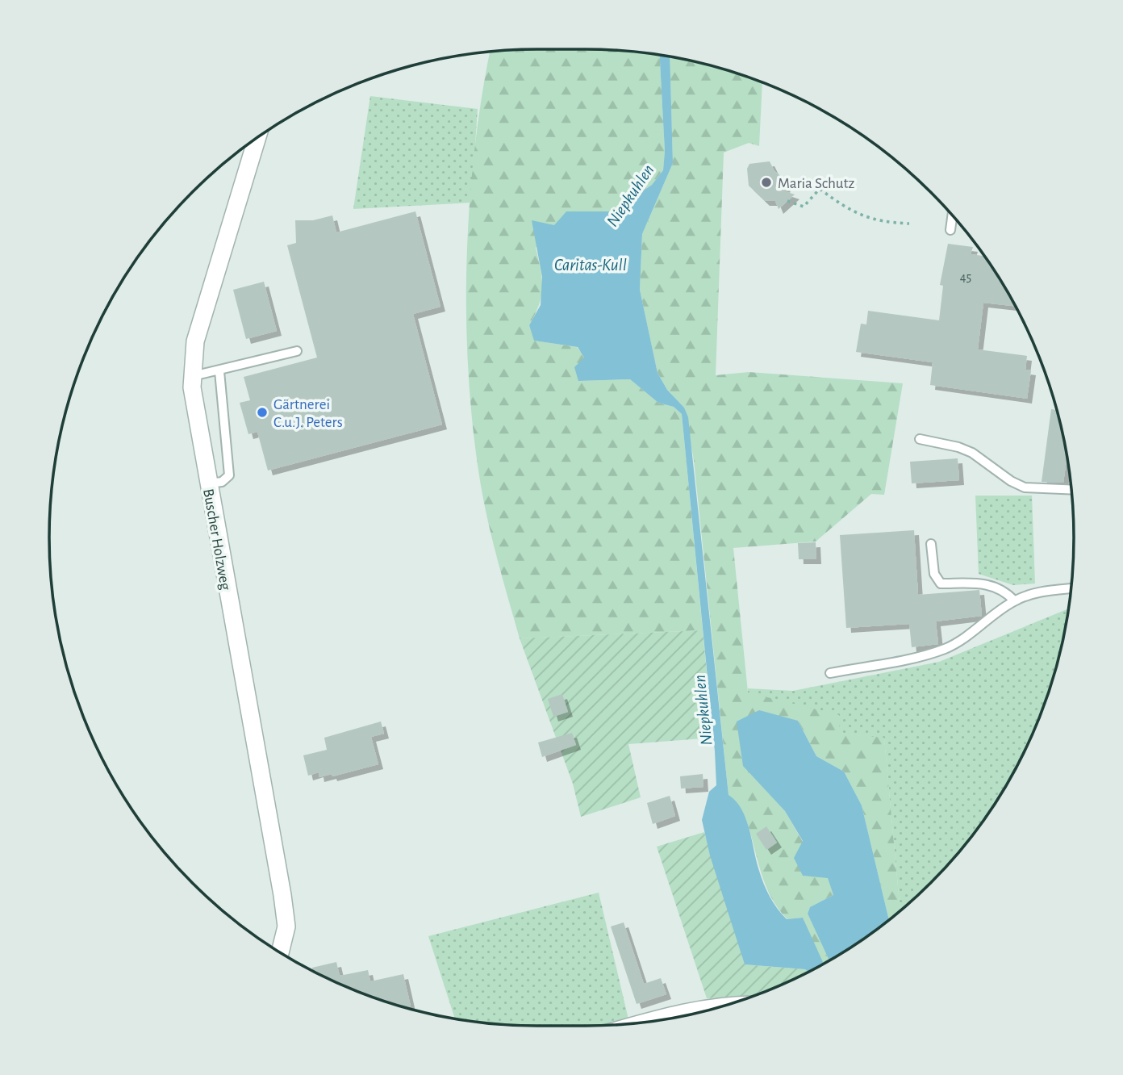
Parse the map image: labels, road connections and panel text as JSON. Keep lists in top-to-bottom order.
{
  "streets": {
    "street": ["Buscher Holzweg"]
  },
  "water": ["Niepkuhlen", "Caritas-Kull"],
  "places": ["Maria Schutz", "Gärtnerei C.u.J. Peters"],
  "house_numbers": ["45"]
}
